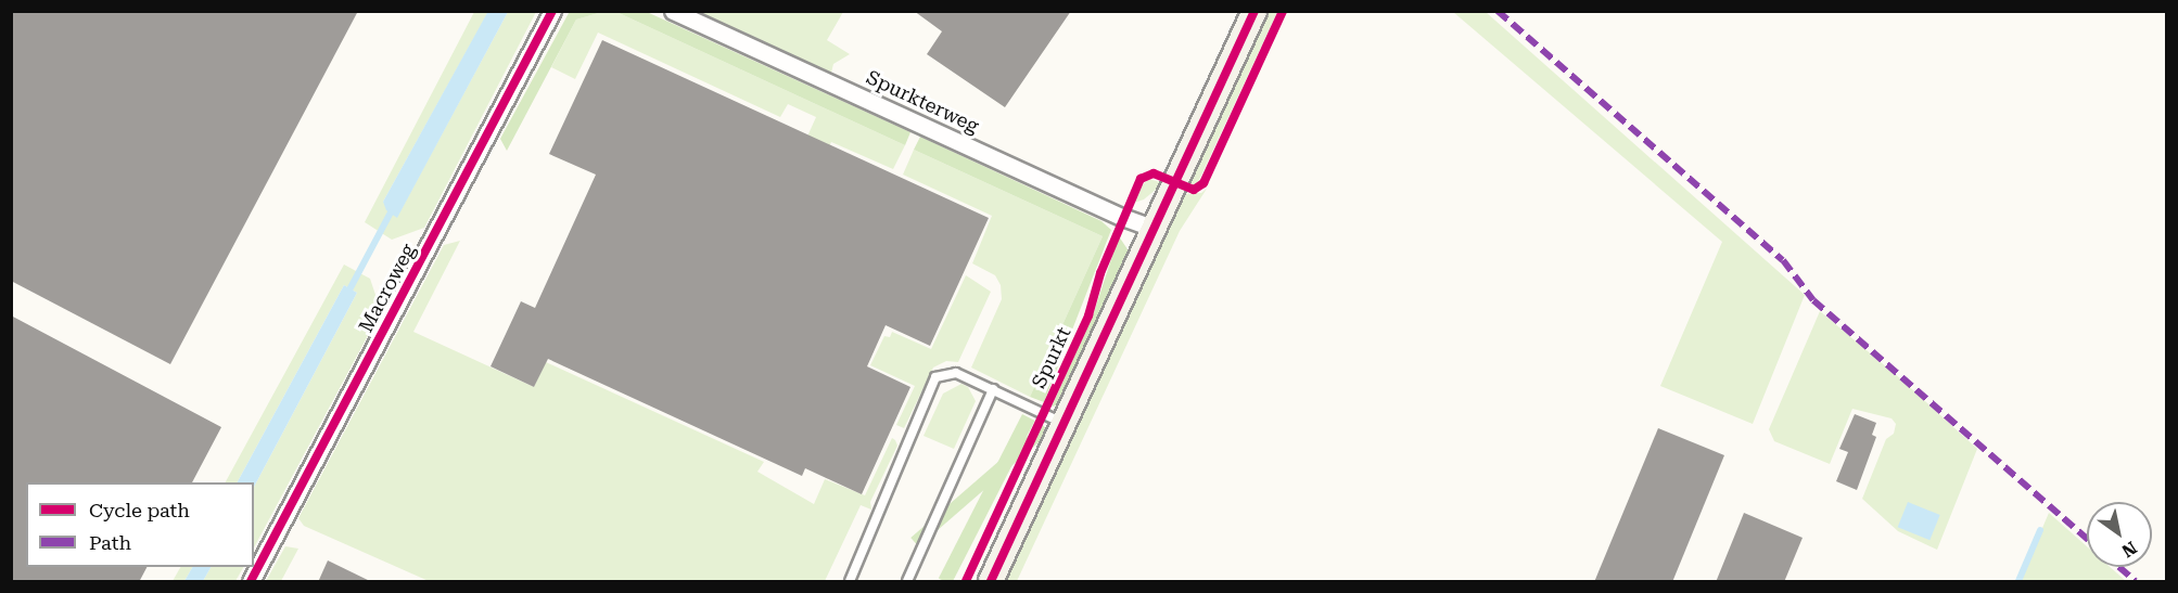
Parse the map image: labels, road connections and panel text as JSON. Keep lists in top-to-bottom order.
{
  "streets": {
    "street": ["Spurkterweg", "Macroweg", "Spurkt"]
  },
  "crossings": [
    ["Spurkterweg", "Spurkt"]
  ],
  "legend": ["Cycle path", "Path"],
  "north": "bottom right"
}
